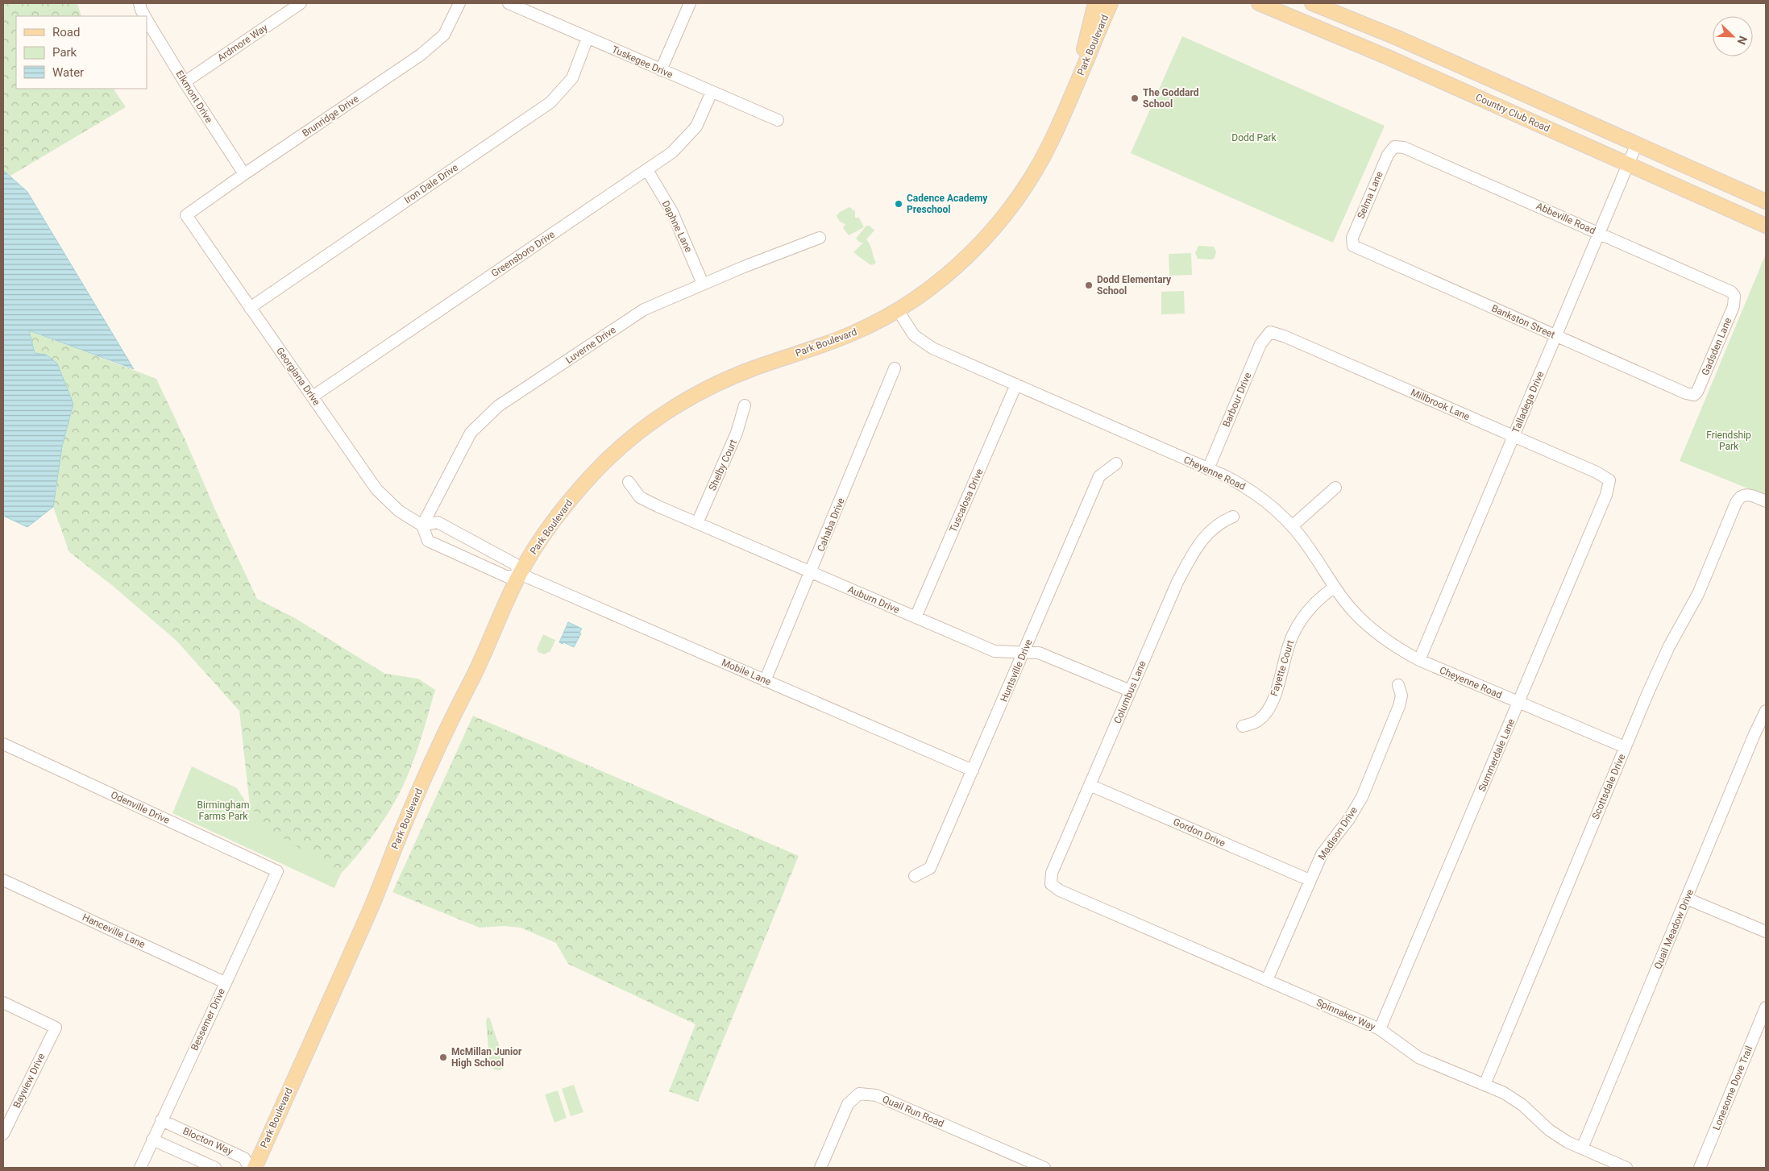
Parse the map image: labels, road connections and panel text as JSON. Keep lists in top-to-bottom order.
{
  "streets": {
    "main road": ["Park Boulevard", "Country Club Road"],
    "street": [
      "Ardmore Way",
      "Tuskegee Drive",
      "Elkmont Drive",
      "Brunridge Drive",
      "Iron Dale Drive",
      "Selma Lane",
      "Abbeville Road",
      "Daphne Lane",
      "Greensboro Drive",
      "Bankston Street",
      "Luverne Drive",
      "Gadsden Lane",
      "Georgiana Drive",
      "Barbour Drive",
      "Talladega Drive",
      "Millbrook Lane",
      "Shelby Court",
      "Cheyenne Road",
      "Tuscalosa Drive",
      "Cahaba Drive",
      "Auburn Drive",
      "Fayette Court",
      "Huntsville Drive",
      "Mobile Lane",
      "Columbus Lane",
      "Summerdale Lane",
      "Scottsdale Drive",
      "Odenville Drive",
      "Gordon Drive",
      "Madison Drive",
      "Quail Meadow Drive",
      "Hanceville Lane",
      "Spinnaker Way",
      "Bessemer Drive",
      "Bayview Drive",
      "Lonesome Dove Trail",
      "Quail Run Road",
      "Blocton Way"
    ]
  },
  "crossings": [
    ["Ardmore Way", "Elkmont Drive"],
    ["Park Boulevard", "Georgiana Drive"],
    ["Park Boulevard", "Cheyenne Road"],
    ["Park Boulevard", "Mobile Lane"],
    ["Tuskegee Drive", "Iron Dale Drive"],
    ["Tuskegee Drive", "Greensboro Drive"],
    ["Elkmont Drive", "Brunridge Drive"],
    ["Country Club Road", "Talladega Drive"],
    ["Brunridge Drive", "Georgiana Drive"],
    ["Iron Dale Drive", "Georgiana Drive"],
    ["Selma Lane", "Abbeville Road"],
    ["Selma Lane", "Bankston Street"],
    ["Abbeville Road", "Gadsden Lane"],
    ["Abbeville Road", "Talladega Drive"],
    ["Daphne Lane", "Greensboro Drive"],
    ["Daphne Lane", "Luverne Drive"],
    ["Greensboro Drive", "Georgiana Drive"],
    ["Bankston Street", "Gadsden Lane"],
    ["Bankston Street", "Talladega Drive"],
    ["Luverne Drive", "Georgiana Drive"],
    ["Georgiana Drive", "Mobile Lane"],
    ["Barbour Drive", "Millbrook Lane"],
    ["Barbour Drive", "Cheyenne Road"],
    ["Talladega Drive", "Millbrook Lane"],
    ["Talladega Drive", "Cheyenne Road"],
    ["Millbrook Lane", "Summerdale Lane"],
    ["Shelby Court", "Auburn Drive"],
    ["Cheyenne Road", "Tuscalosa Drive"],
    ["Cheyenne Road", "Fayette Court"],
    ["Cheyenne Road", "Summerdale Lane"],
    ["Cheyenne Road", "Scottsdale Drive"],
    ["Tuscalosa Drive", "Auburn Drive"],
    ["Cahaba Drive", "Auburn Drive"],
    ["Cahaba Drive", "Mobile Lane"],
    ["Auburn Drive", "Huntsville Drive"],
    ["Auburn Drive", "Columbus Lane"],
    ["Huntsville Drive", "Mobile Lane"],
    ["Columbus Lane", "Gordon Drive"],
    ["Columbus Lane", "Spinnaker Way"],
    ["Summerdale Lane", "Spinnaker Way"],
    ["Scottsdale Drive", "Spinnaker Way"],
    ["Odenville Drive", "Bessemer Drive"],
    ["Gordon Drive", "Madison Drive"],
    ["Madison Drive", "Spinnaker Way"],
    ["Quail Meadow Drive", "Spinnaker Way"],
    ["Hanceville Lane", "Bessemer Drive"],
    ["Bessemer Drive", "Blocton Way"]
  ],
  "parks": ["Dodd Park", "Friendship Park", "Birmingham Farms Park"],
  "places": [
    "The Goddard School",
    "Cadence Academy Preschool",
    "Dodd Elementary School",
    "McMillan Junior High School"
  ],
  "legend": ["Road", "Park", "Water"],
  "north": "bottom right"
}
